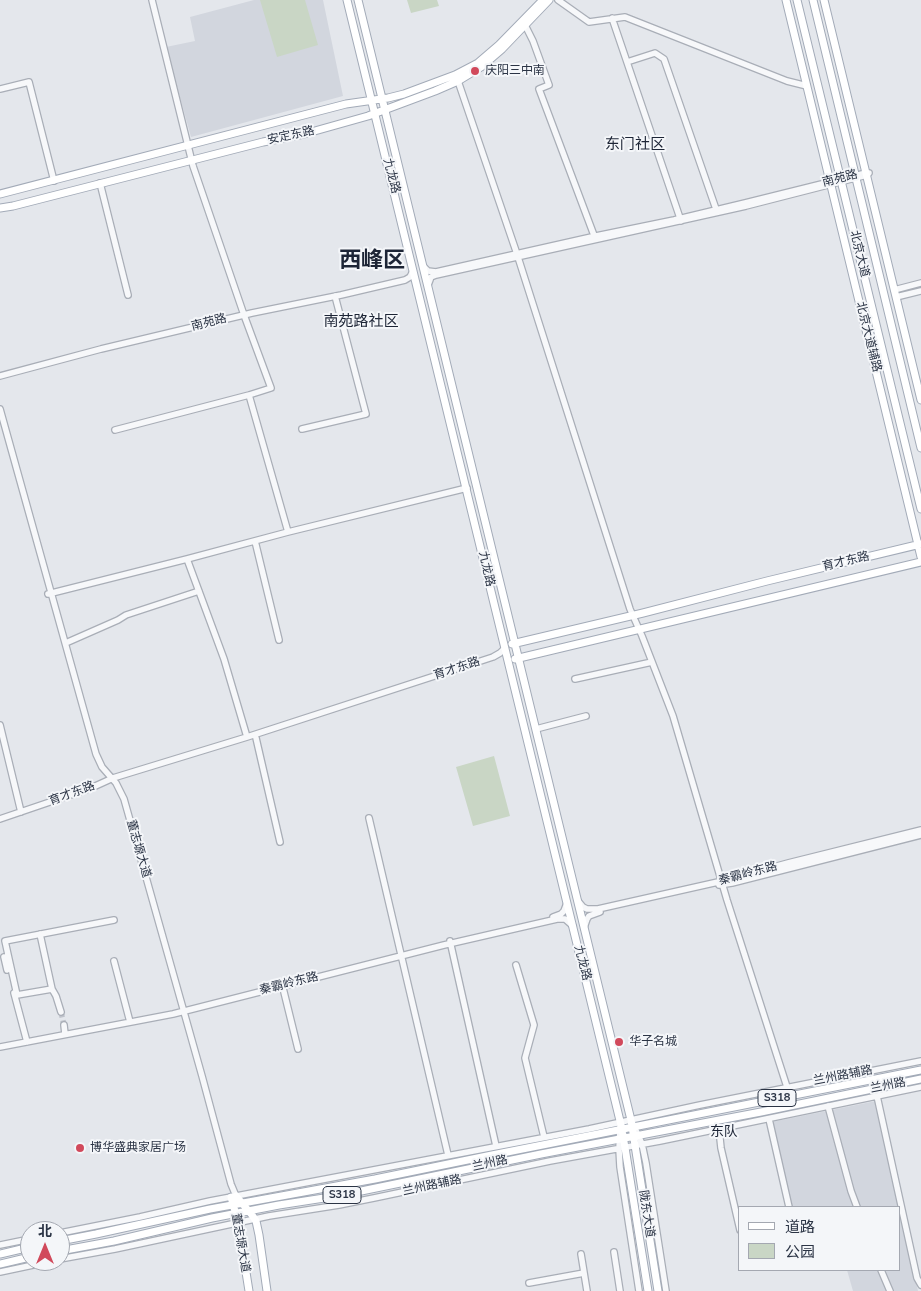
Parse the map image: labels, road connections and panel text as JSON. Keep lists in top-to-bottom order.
{
  "streets": {
    "main road": [
      "安定东路",
      "九龙路",
      "北京大道",
      "北京大道辅路",
      "育才东路",
      "董志塬大道",
      "兰州路",
      "S318",
      "陇东大道"
    ],
    "street": ["南苑路", "秦霸岭东路", "兰州路辅路"]
  },
  "crossings": [
    ["安定东路", "九龙路"],
    ["九龙路", "南苑路"],
    ["九龙路", "育才东路"],
    ["九龙路", "秦霸岭东路"],
    ["九龙路", "兰州路辅路"],
    ["九龙路", "兰州路"],
    ["九龙路", "陇东大道"],
    ["南苑路", "北京大道"],
    ["南苑路", "北京大道辅路"],
    ["北京大道辅路", "育才东路"],
    ["育才东路", "董志塬大道"],
    ["董志塬大道", "秦霸岭东路"],
    ["董志塬大道", "兰州路辅路"],
    ["董志塬大道", "兰州路"],
    ["兰州路辅路", "兰州路"],
    ["兰州路辅路", "陇东大道"],
    ["兰州路", "陇东大道"]
  ],
  "districts": [
    "东门社区",
    "西峰区",
    "南苑路社区",
    "东队"
  ],
  "places": ["庆阳三中南", "华子名城", "博华盛典家居广场"],
  "legend": ["道路", "公园"],
  "north": "top"
}
